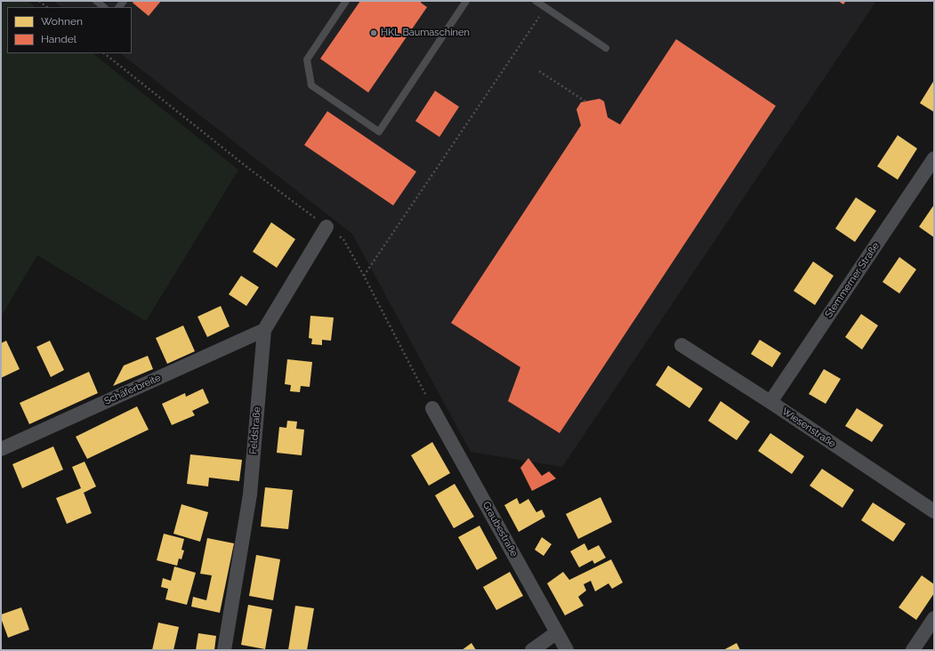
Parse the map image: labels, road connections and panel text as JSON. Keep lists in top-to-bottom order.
{
  "streets": {
    "street": [
      "Stemmerner Straße",
      "Schäferbreite",
      "Wiesenstraße",
      "Feldstraße",
      "Graubestraße"
    ]
  },
  "crossings": [
    ["Stemmerner Straße", "Wiesenstraße"],
    ["Schäferbreite", "Feldstraße"]
  ],
  "places": ["HKL Baumaschinen"],
  "legend": ["Wohnen", "Handel"]
}
